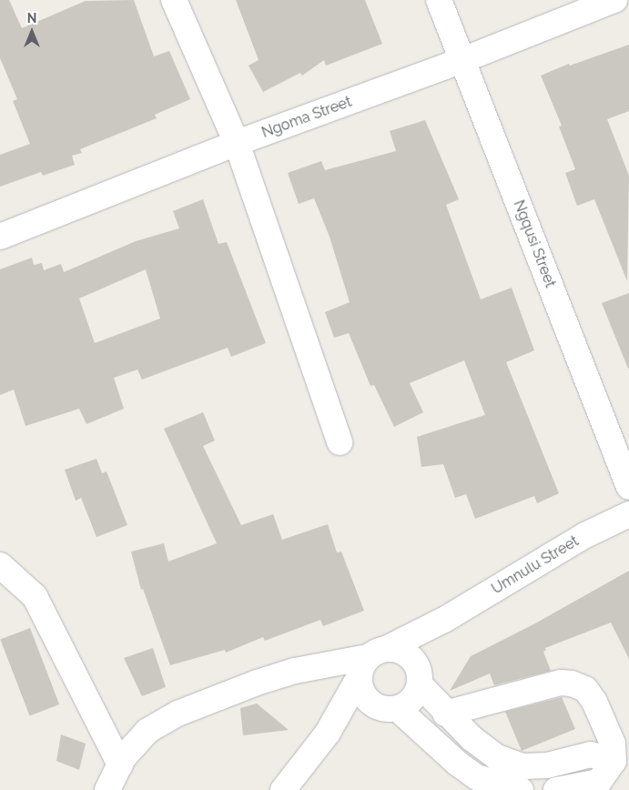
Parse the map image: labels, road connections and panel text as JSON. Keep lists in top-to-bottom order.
{
  "streets": {
    "street": ["Ngoma Street", "Ngqusi Street", "Umnulu Street"]
  },
  "crossings": [
    ["Ngoma Street", "Ngqusi Street"]
  ],
  "north": "top"
}
